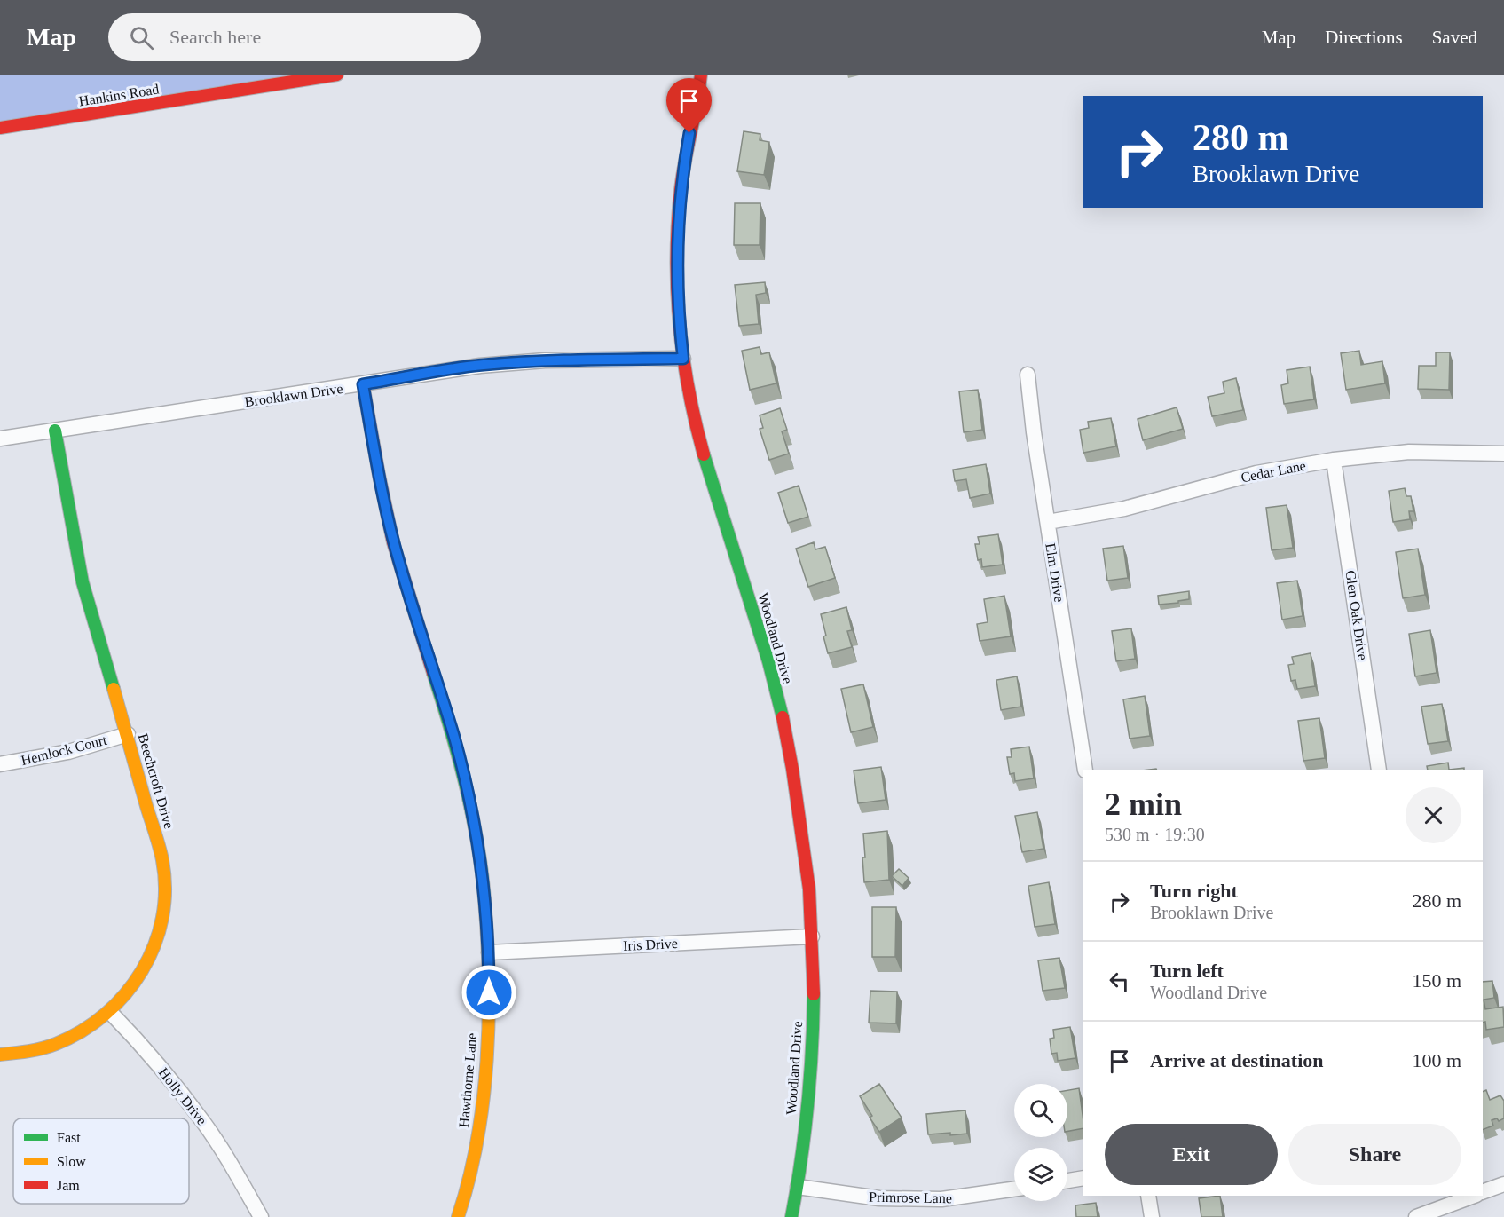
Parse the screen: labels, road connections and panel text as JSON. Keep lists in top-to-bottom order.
{
  "streets": {
    "street": [
      "Hankins Road",
      "Brooklawn Drive",
      "Cedar Lane",
      "Elm Drive",
      "Glen Oak Drive",
      "Woodland Drive",
      "Hemlock Court",
      "Beechcroft Drive",
      "Iris Drive",
      "Hawthorne Lane",
      "Holly Drive",
      "Primrose Lane"
    ]
  },
  "crossings": [
    ["Brooklawn Drive", "Woodland Drive"],
    ["Brooklawn Drive", "Beechcroft Drive"],
    ["Brooklawn Drive", "Hawthorne Lane"],
    ["Cedar Lane", "Elm Drive"],
    ["Cedar Lane", "Glen Oak Drive"],
    ["Woodland Drive", "Iris Drive"],
    ["Woodland Drive", "Primrose Lane"],
    ["Hemlock Court", "Beechcroft Drive"],
    ["Beechcroft Drive", "Holly Drive"],
    ["Iris Drive", "Hawthorne Lane"]
  ],
  "legend": ["Fast", "Slow", "Jam"],
  "page": {
    "header": "Map",
    "search": "Search here",
    "nav": ["Map", "Directions", "Saved"],
    "turn": ["280 m", "Brooklawn Drive"],
    "heading": ["2 min", "530 m · 19:30"],
    "list": [
      {
        "name": "Turn right",
        "note": "Brooklawn Drive",
        "value": "280 m"
      },
      {
        "name": "Turn left",
        "note": "Woodland Drive",
        "value": "150 m"
      },
      {
        "name": "Arrive at destination",
        "value": "100 m"
      }
    ],
    "buttons": ["Exit", "Share"]
  }
}
